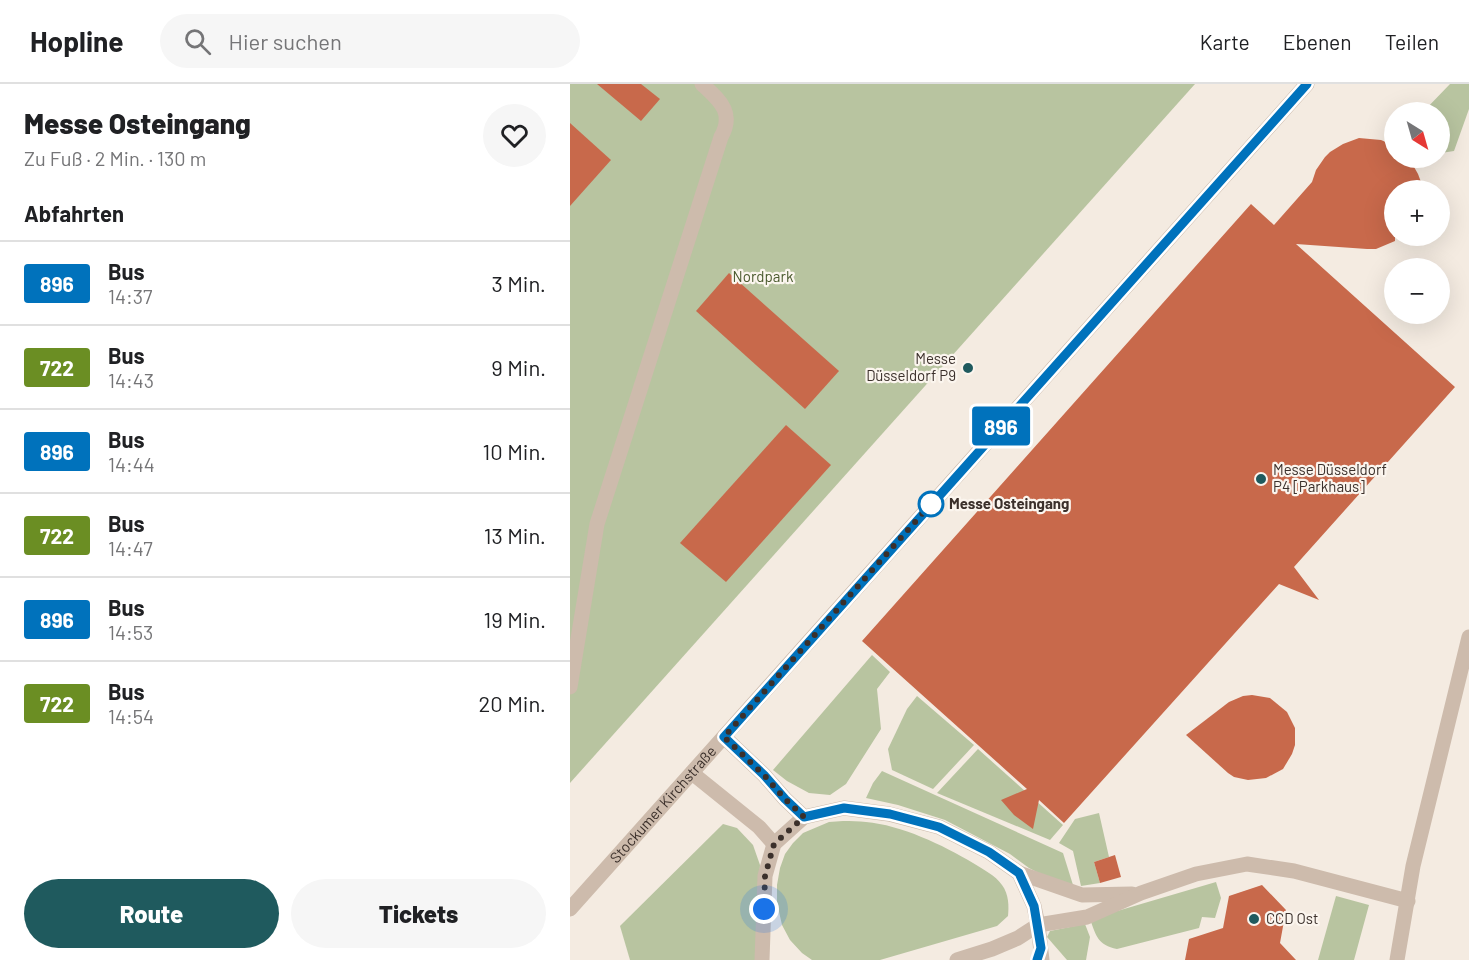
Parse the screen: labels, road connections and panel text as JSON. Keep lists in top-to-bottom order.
{
  "streets": {
    "street": ["Stockumer Kirchstraße"]
  },
  "parks": ["Nordpark"],
  "places": [
    "Messe Düsseldorf P9",
    "Messe Düsseldorf P4 [Parkhaus]",
    "Messe Osteingang",
    "CCD Ost"
  ],
  "lines": ["bus line 896"],
  "north": "bottom right",
  "page": {
    "header": "Hopline",
    "search": "Hier suchen",
    "nav": ["Karte", "Ebenen", "Teilen"],
    "heading": [
      ["Messe Osteingang", "Zu Fuß · 2 Min. · 130 m"],
      "Abfahrten"
    ],
    "on_map": "896",
    "map_buttons": ["+", "−"],
    "list": [
      {
        "mark": "896",
        "name": "Bus",
        "note": "14:37",
        "value": "3 Min."
      },
      {
        "mark": "722",
        "name": "Bus",
        "note": "14:43",
        "value": "9 Min."
      },
      {
        "mark": "896",
        "name": "Bus",
        "note": "14:44",
        "value": "10 Min."
      },
      {
        "mark": "722",
        "name": "Bus",
        "note": "14:47",
        "value": "13 Min."
      },
      {
        "mark": "896",
        "name": "Bus",
        "note": "14:53",
        "value": "19 Min."
      },
      {
        "mark": "722",
        "name": "Bus",
        "note": "14:54",
        "value": "20 Min."
      }
    ],
    "buttons": ["Route", "Tickets"]
  }
}
